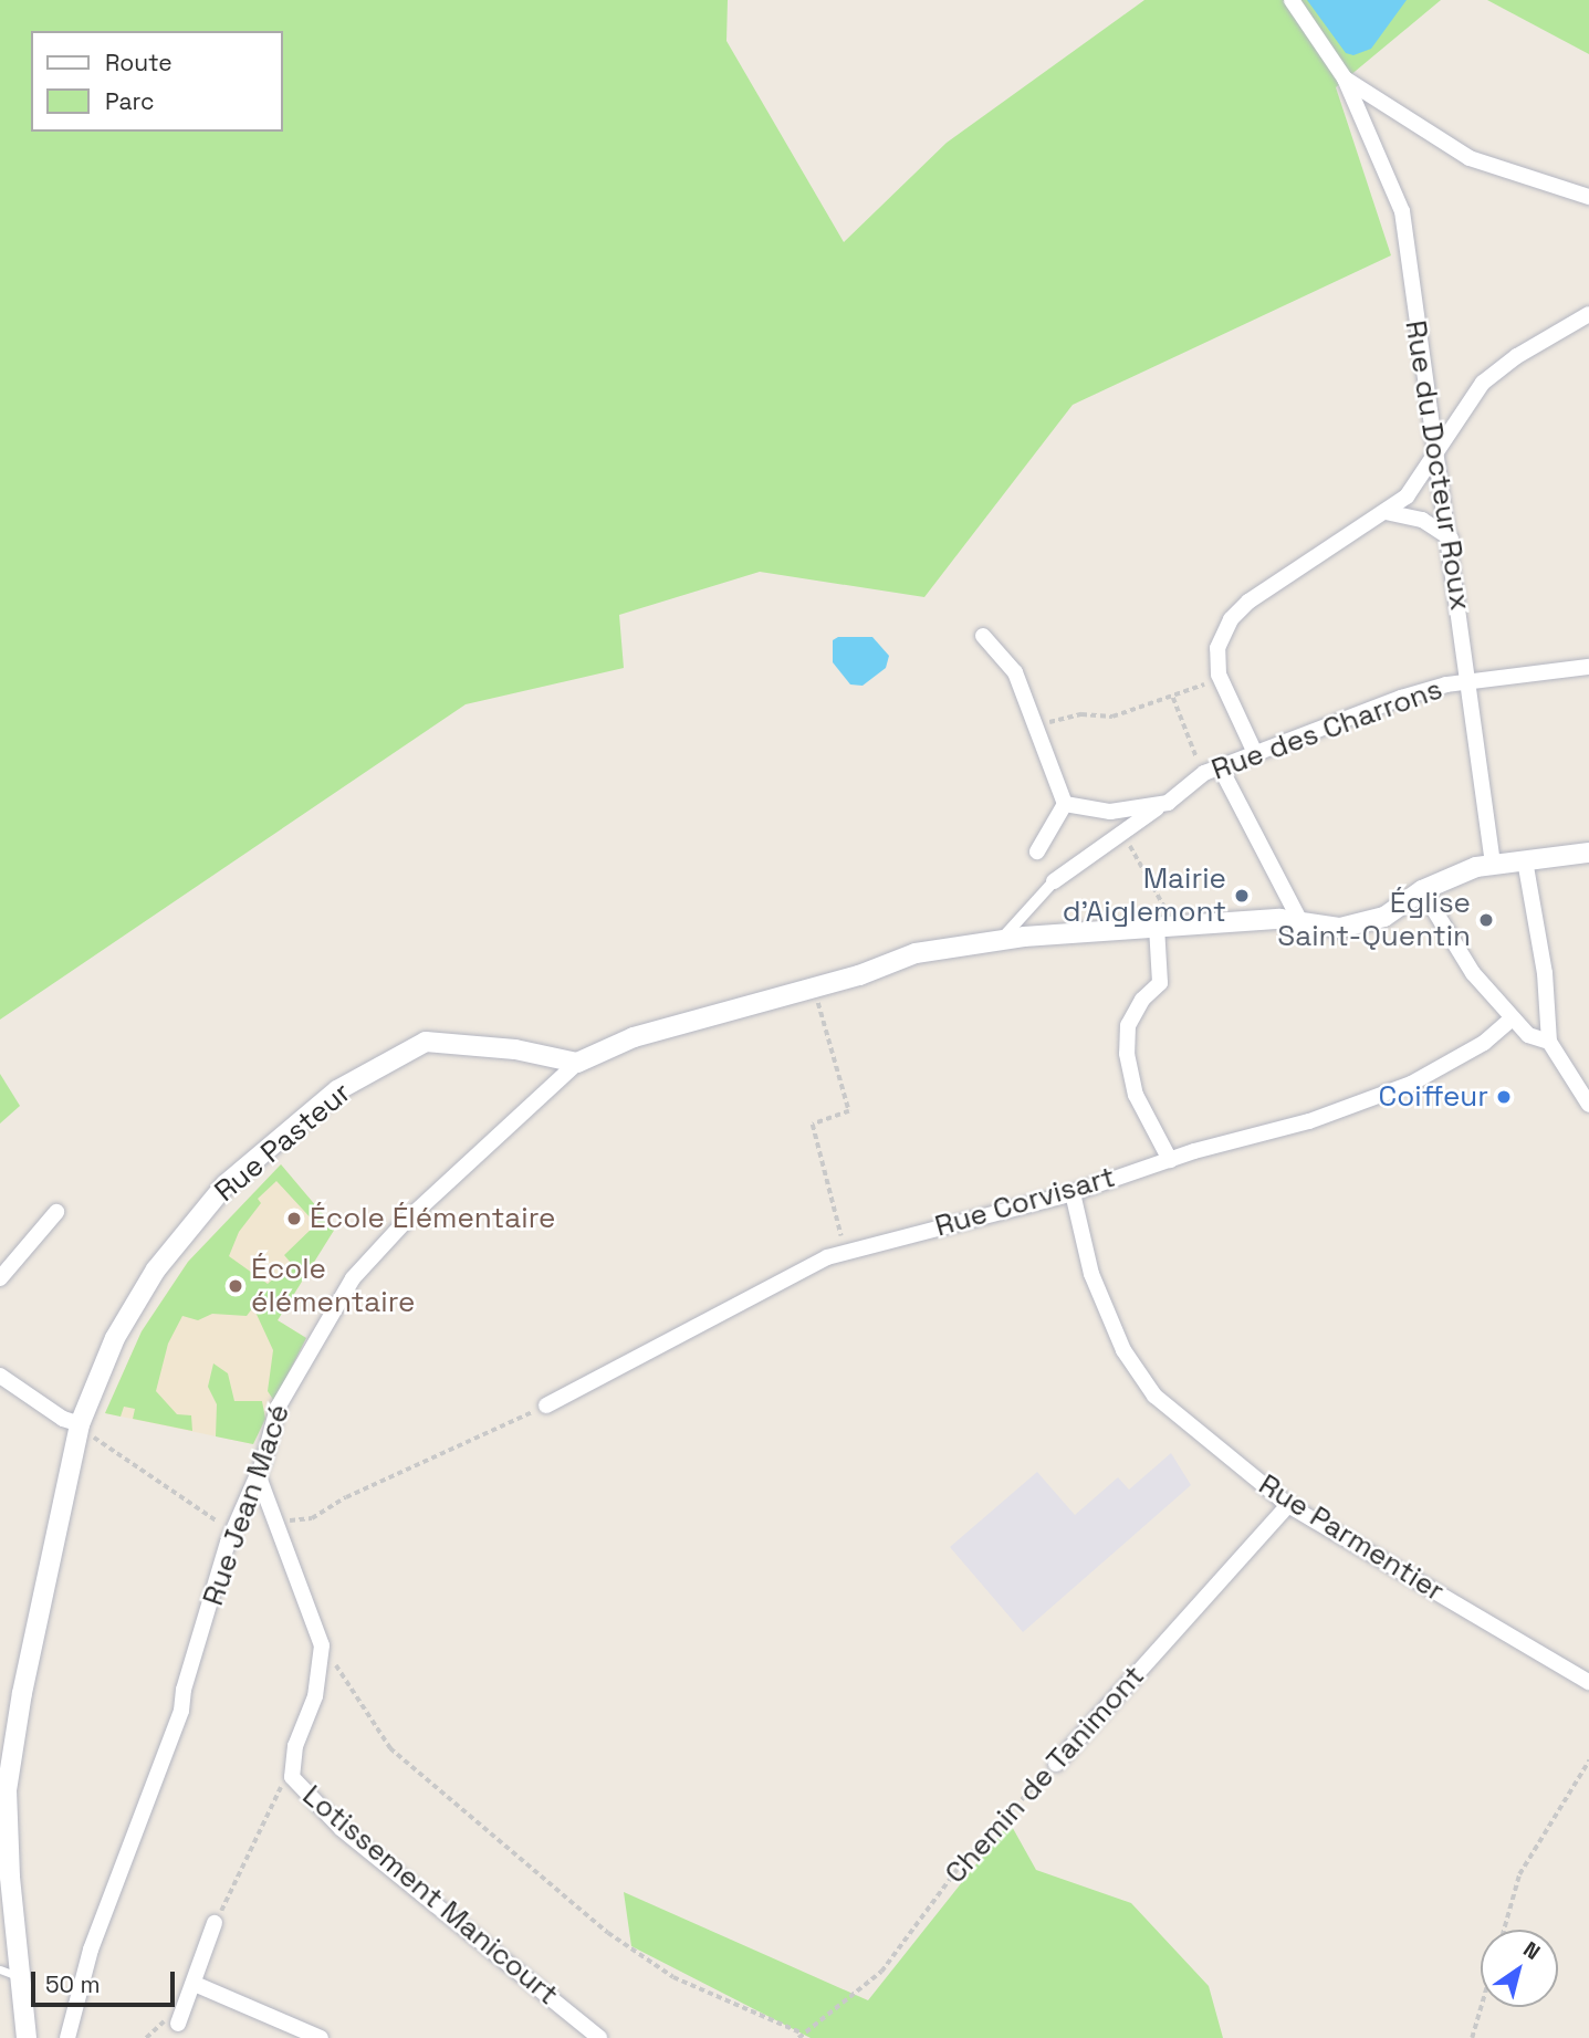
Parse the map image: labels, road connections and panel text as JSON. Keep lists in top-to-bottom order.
{
  "streets": {
    "street": [
      "Rue du Docteur Roux",
      "Rue des Charrons",
      "Rue Pasteur",
      "Rue Corvisart",
      "Rue Jean Macé",
      "Rue Parmentier",
      "Chemin de Tanimont",
      "Lotissement Manicourt"
    ]
  },
  "crossings": [
    ["Rue du Docteur Roux", "Rue des Charrons"],
    ["Rue Pasteur", "Rue Jean Macé"],
    ["Rue Corvisart", "Rue Parmentier"],
    ["Rue Jean Macé", "Lotissement Manicourt"],
    ["Rue Parmentier", "Chemin de Tanimont"]
  ],
  "places": [
    "Mairie d'Aiglemont",
    "Église Saint-Quentin",
    "Coiffeur",
    "École Élémentaire",
    "École élémentaire"
  ],
  "legend": ["Route", "Parc"],
  "scale_bar": "50 m",
  "north": "top right"
}
